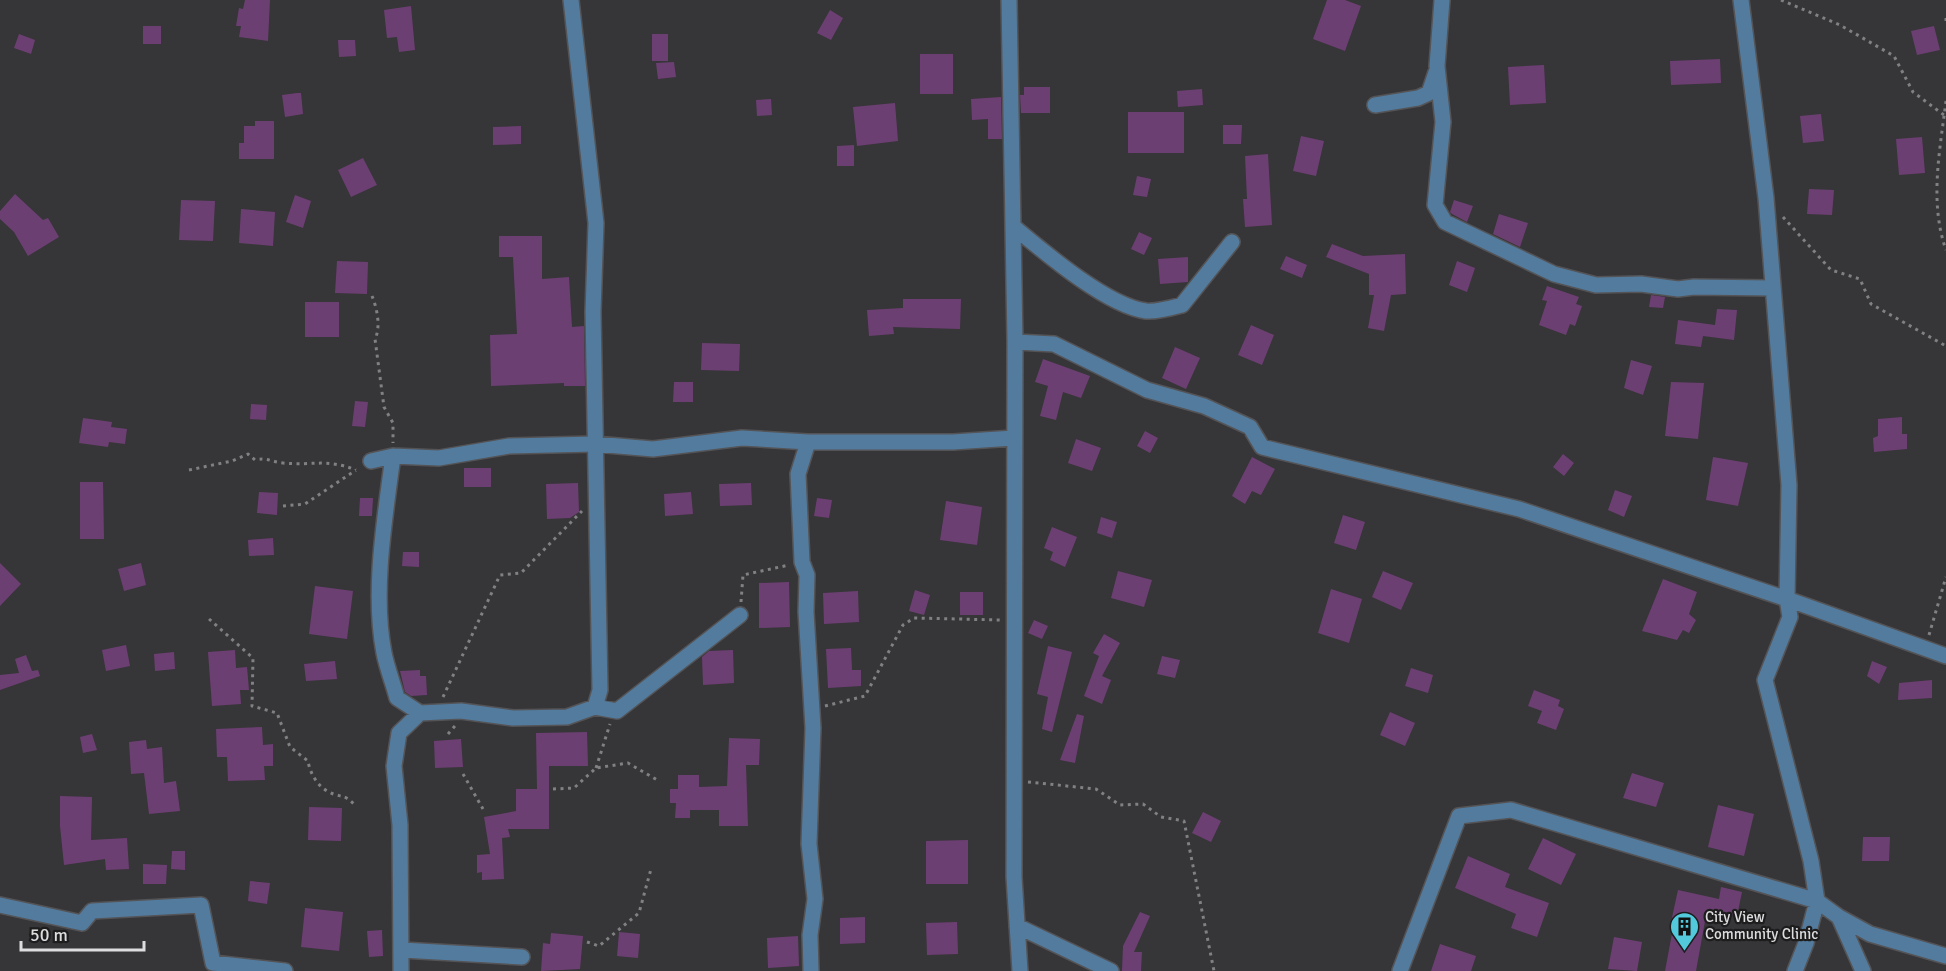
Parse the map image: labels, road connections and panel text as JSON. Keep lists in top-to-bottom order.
{
  "places": {
    "building": ["City View Community Clinic"]
  },
  "scale_bar": "50 m"
}
